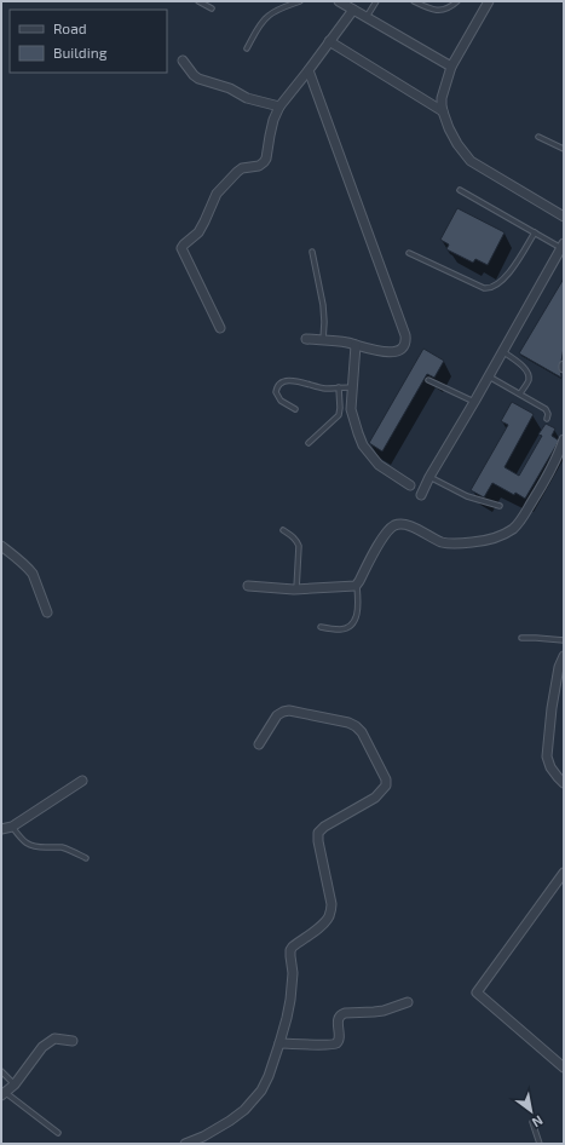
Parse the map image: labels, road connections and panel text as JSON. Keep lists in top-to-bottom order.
{
  "legend": ["Road", "Building"],
  "north": "bottom right"
}
